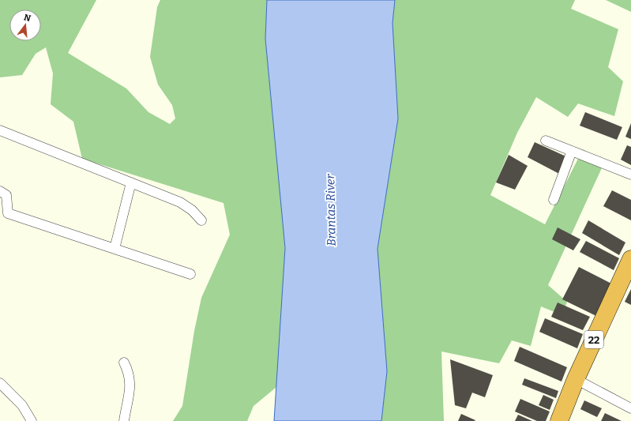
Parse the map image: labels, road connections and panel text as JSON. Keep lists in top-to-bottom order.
{
  "streets": {
    "highway": ["22"]
  },
  "water": ["Brantas River"],
  "north": "top"
}
